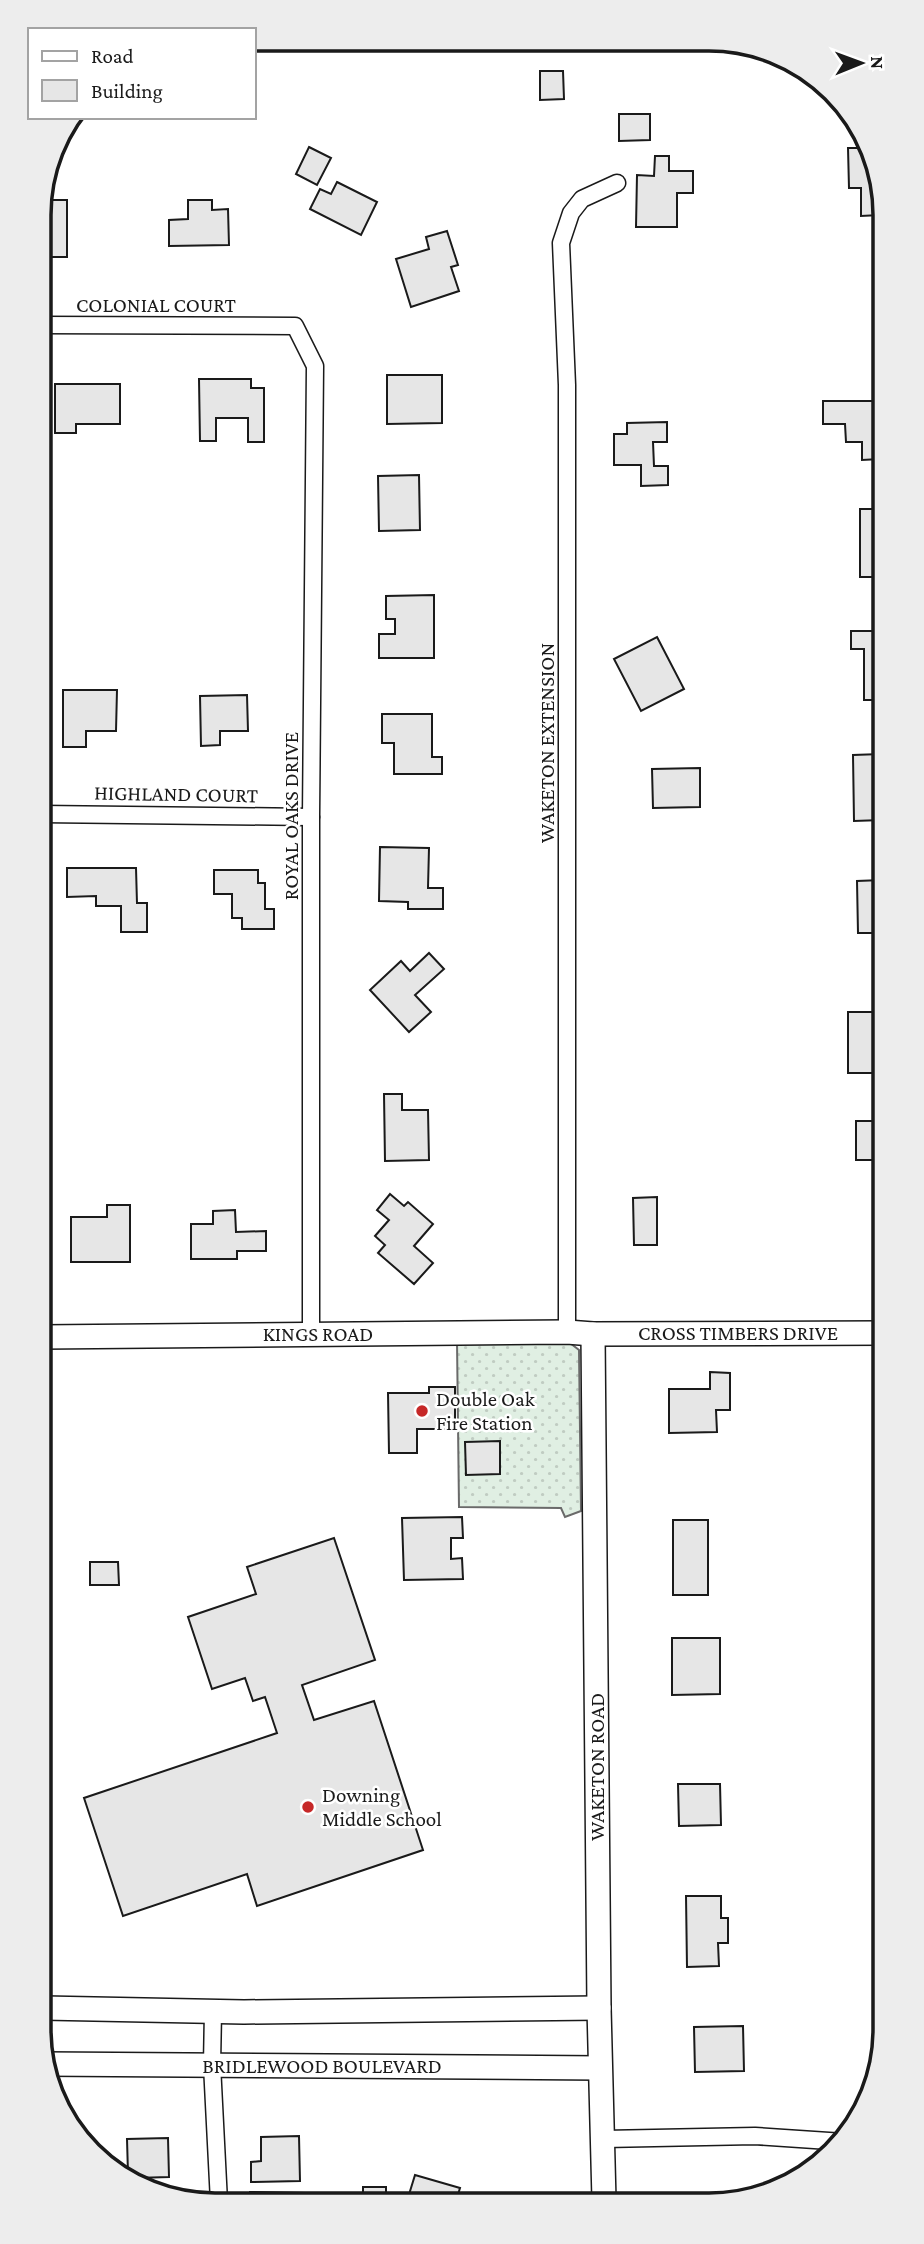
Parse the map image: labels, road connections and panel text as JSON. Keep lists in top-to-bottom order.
{
  "streets": {
    "street": [
      "COLONIAL COURT",
      "WAKETON EXTENSION",
      "HIGHLAND COURT",
      "ROYAL OAKS DRIVE",
      "CROSS TIMBERS DRIVE",
      "KINGS ROAD",
      "WAKETON ROAD",
      "BRIDLEWOOD BOULEVARD"
    ]
  },
  "crossings": [
    ["COLONIAL COURT", "ROYAL OAKS DRIVE"],
    ["WAKETON EXTENSION", "KINGS ROAD"],
    ["HIGHLAND COURT", "ROYAL OAKS DRIVE"],
    ["ROYAL OAKS DRIVE", "KINGS ROAD"],
    ["CROSS TIMBERS DRIVE", "KINGS ROAD"],
    ["CROSS TIMBERS DRIVE", "WAKETON ROAD"],
    ["KINGS ROAD", "WAKETON ROAD"],
    ["WAKETON ROAD", "BRIDLEWOOD BOULEVARD"]
  ],
  "places": ["Double Oak Fire Station", "Downing Middle School"],
  "legend": ["Road", "Building"],
  "north": "right"
}
